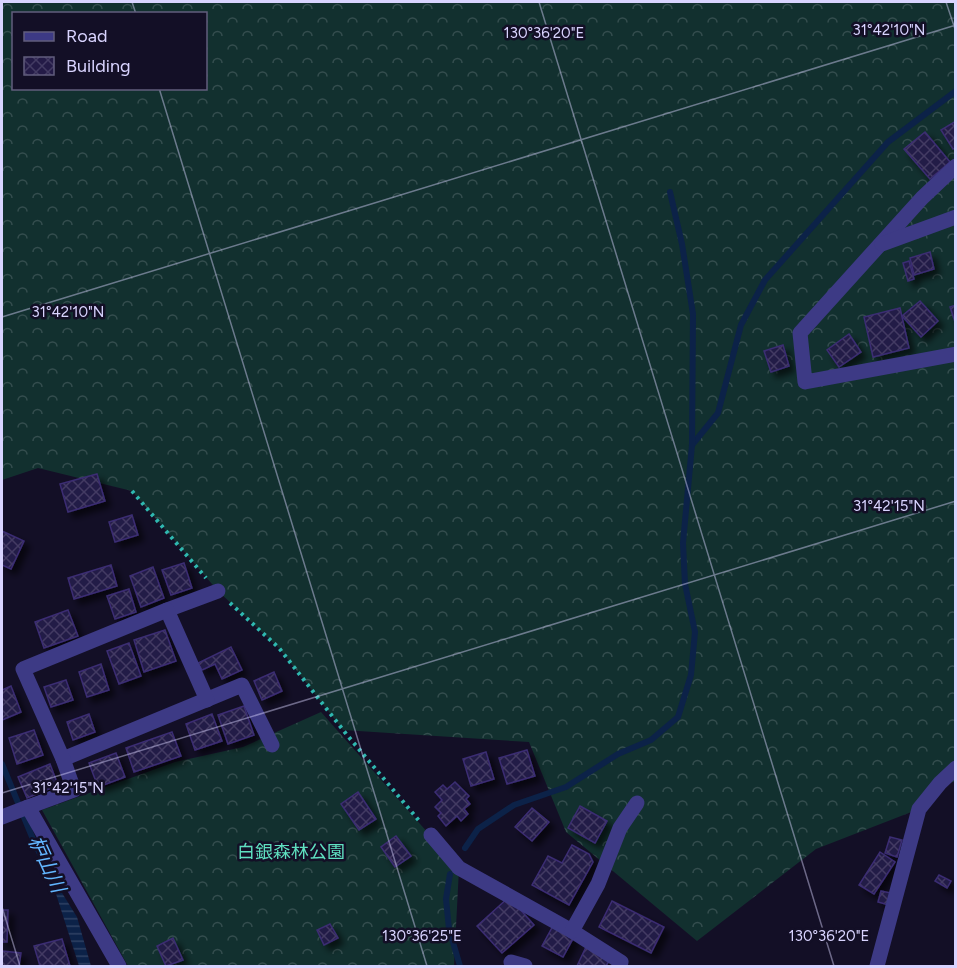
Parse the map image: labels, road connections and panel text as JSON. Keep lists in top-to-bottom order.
{
  "water": ["枦山川"],
  "parks": ["白銀森林公園"],
  "legend": ["Road", "Building"],
  "coordinates": [
    "31°42'10\"N",
    "130°36'20\"E",
    "31°42'15\"N",
    "130°36'25\"E"
  ]
}
